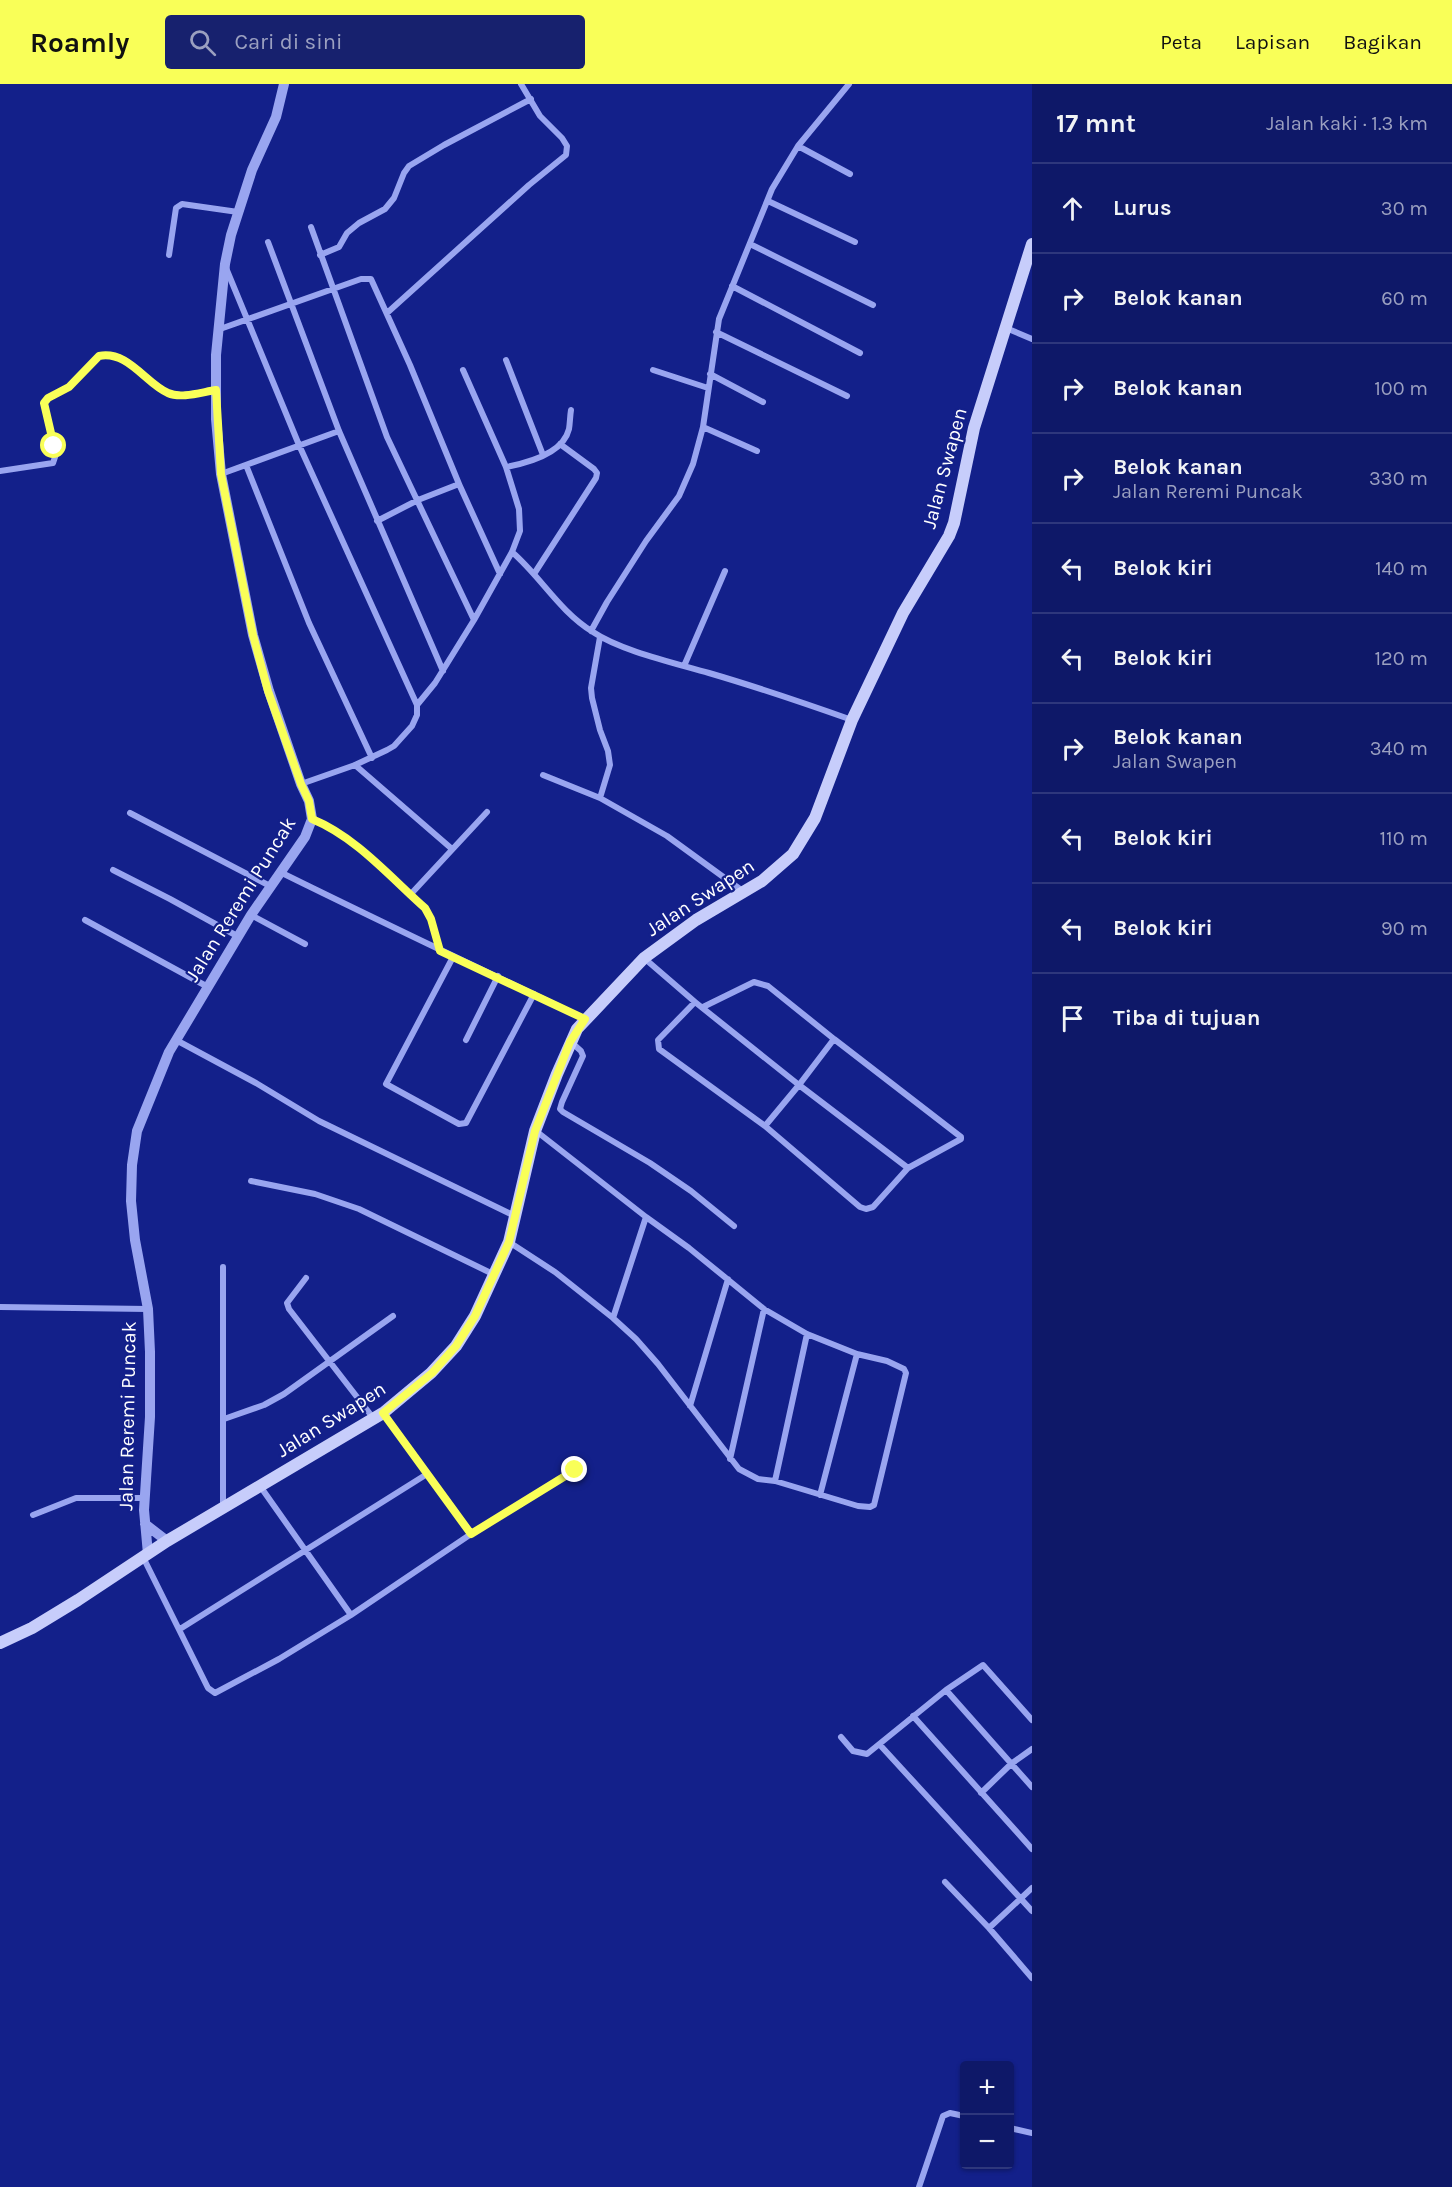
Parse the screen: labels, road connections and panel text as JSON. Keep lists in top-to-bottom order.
{
  "streets": {
    "main road": ["Jalan Swapen"],
    "street": ["Jalan Reremi Puncak"]
  },
  "crossings": [
    ["Jalan Swapen", "Jalan Reremi Puncak"]
  ],
  "page": {
    "header": "Roamly",
    "search": "Cari di sini",
    "nav": ["Peta", "Lapisan", "Bagikan"],
    "heading": ["17 mnt", "Jalan kaki · 1.3 km"],
    "list": [
      ["Lurus", "30 m"],
      ["Belok kanan", "60 m"],
      ["Belok kanan", "100 m"],
      ["Belok kanan", "Jalan Reremi Puncak", "330 m"],
      ["Belok kiri", "140 m"],
      ["Belok kiri", "120 m"],
      ["Belok kanan", "Jalan Swapen", "340 m"],
      ["Belok kiri", "110 m"],
      ["Belok kiri", "90 m"],
      "Tiba di tujuan"
    ],
    "map_buttons": ["+", "−"]
  }
}
